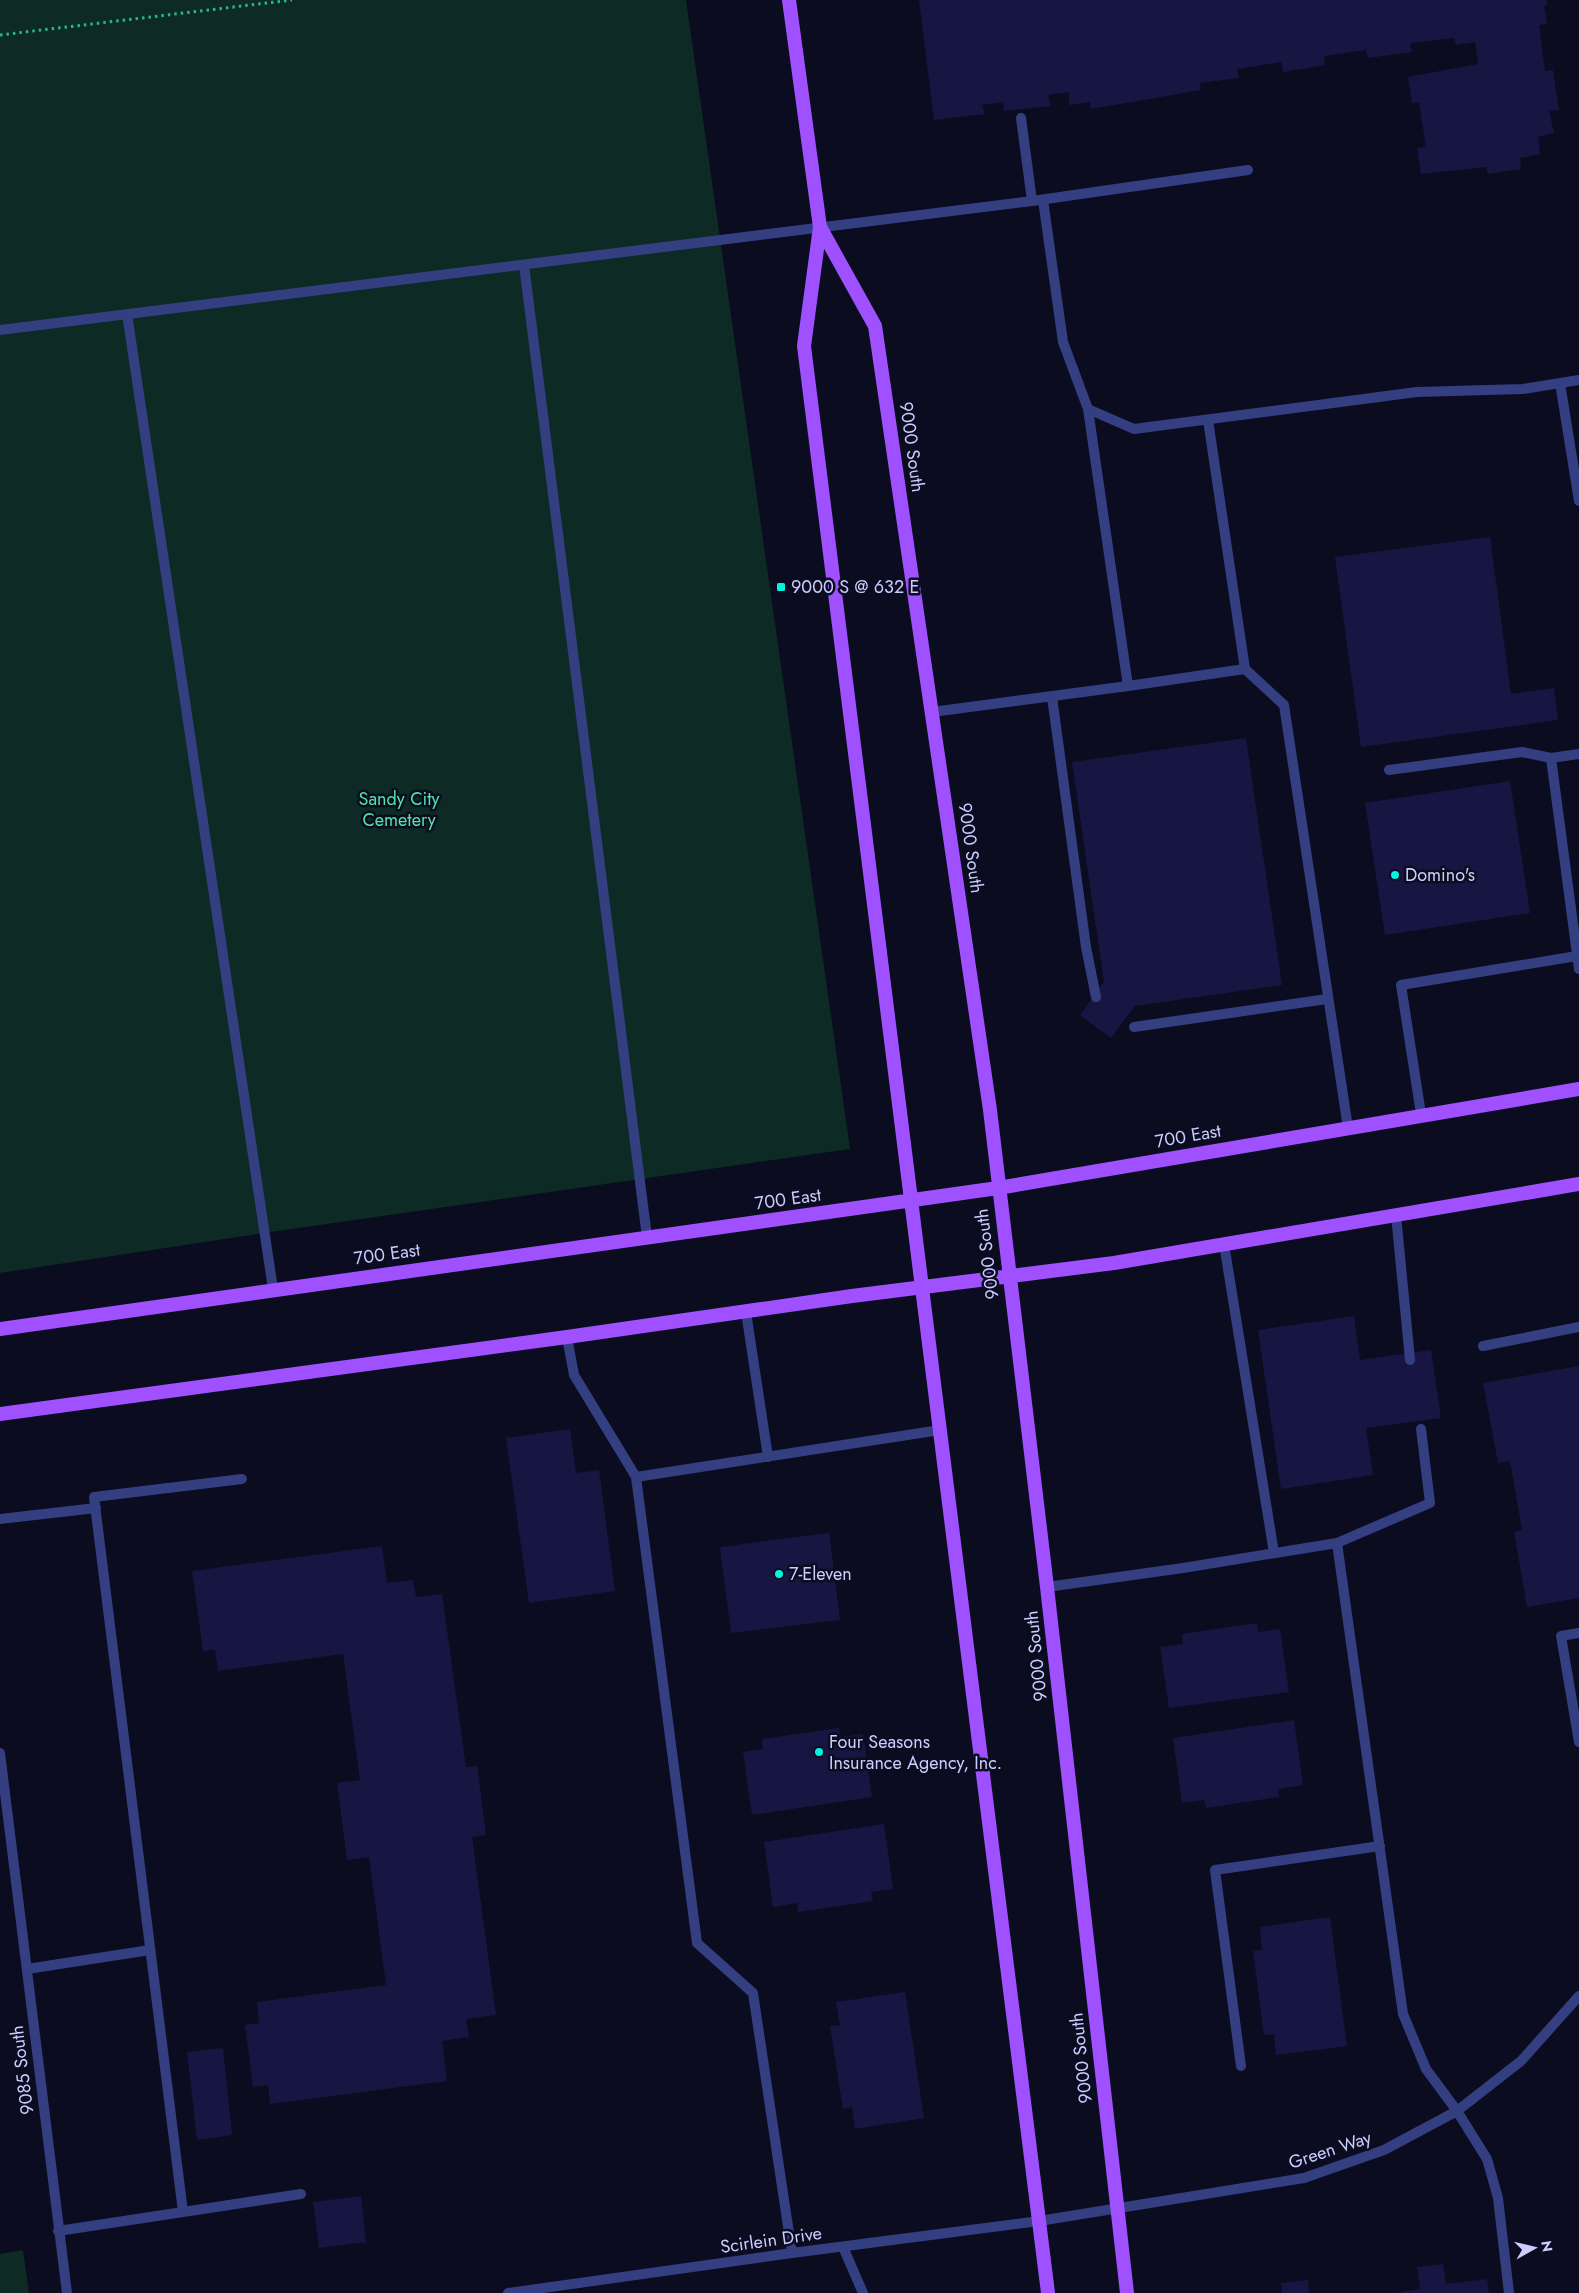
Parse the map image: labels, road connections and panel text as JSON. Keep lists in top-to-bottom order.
{
  "streets": {
    "main road": ["9000 South", "700 East"],
    "street": ["9085 South", "Green Way", "Scirlein Drive"]
  },
  "crossings": [
    ["9000 South", "700 East"],
    ["9000 South", "Green Way"],
    ["9000 South", "Scirlein Drive"],
    ["Green Way", "Scirlein Drive"]
  ],
  "parks": ["Sandy City Cemetery"],
  "places": {
    "transit": ["9000 S @ 632 E"],
    "other": ["Domino's", "7-Eleven", "Four Seasons Insurance Agency, Inc."]
  },
  "north": "right"
}
